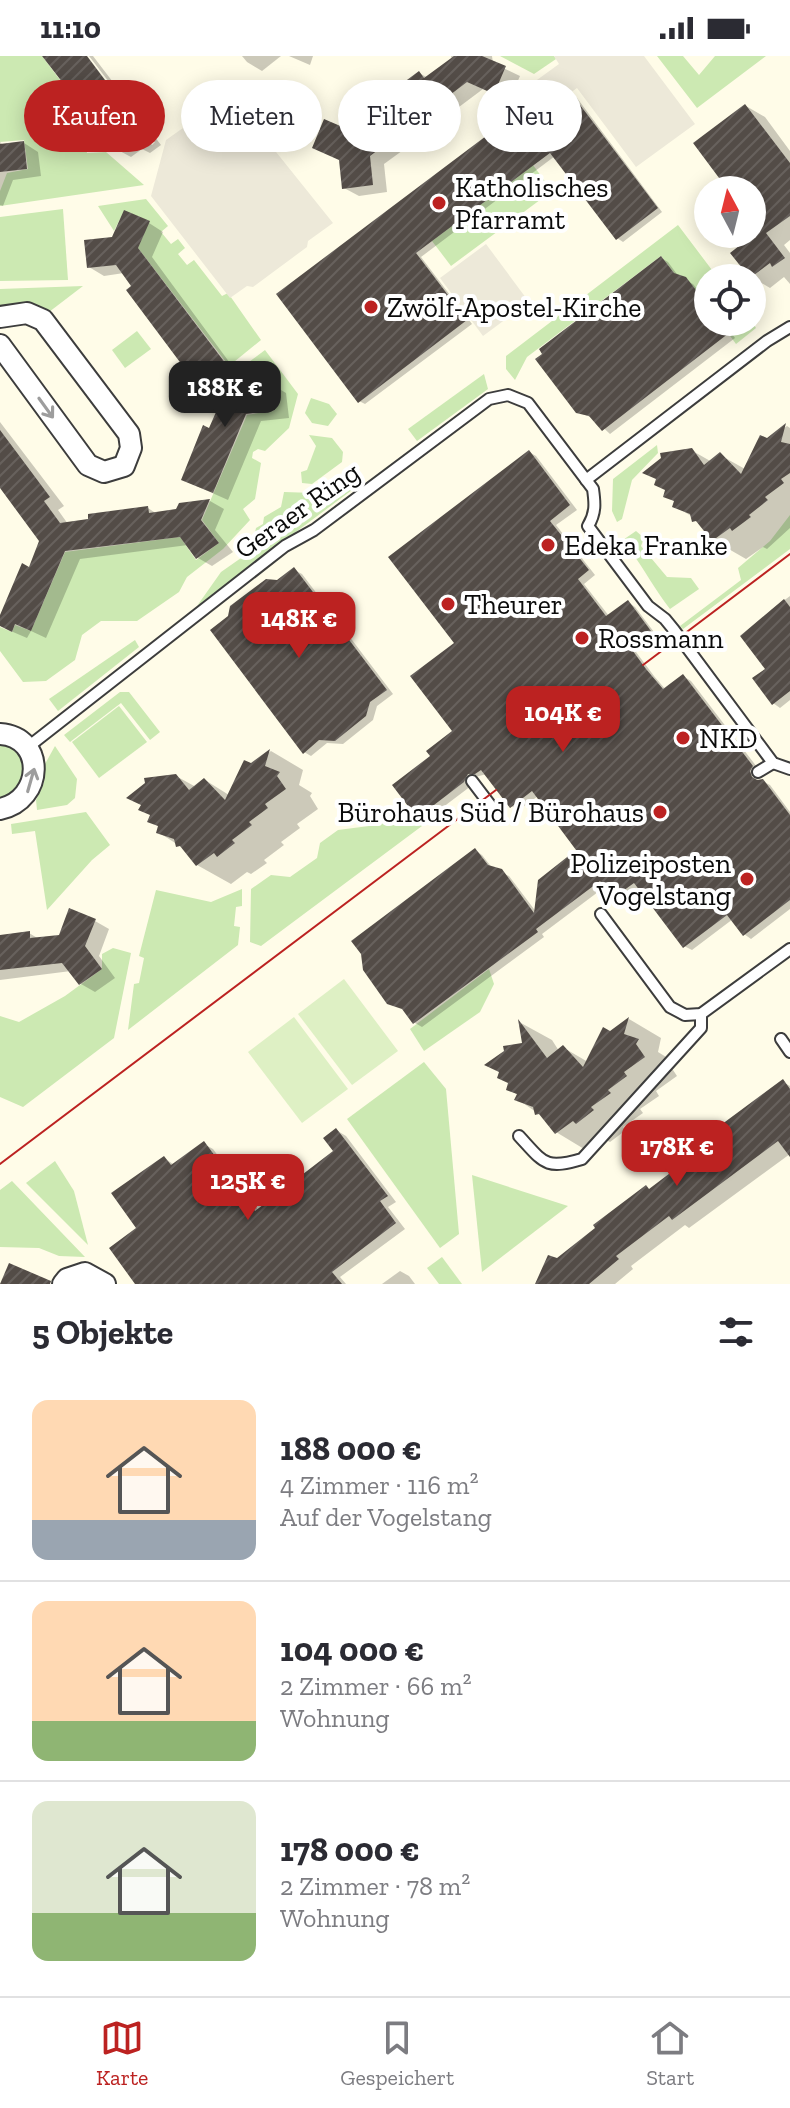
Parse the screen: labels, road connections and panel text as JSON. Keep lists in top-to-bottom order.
{
  "streets": {
    "lane": ["Geraer Ring"]
  },
  "places": [
    "Katholisches Pfarramt",
    "Zwölf-Apostel-Kirche",
    "Edeka Franke",
    "Theurer",
    "Rossmann",
    "NKD",
    "Bürohaus Süd / Bürohaus",
    "Polizeiposten Vogelstang"
  ],
  "north": "top",
  "page": {
    "status": "11:10",
    "chip": [
      "Kaufen",
      "Mieten",
      "Filter",
      "Neu"
    ],
    "price": [
      "188K €",
      "148K €",
      "104K €",
      "178K €",
      "125K €"
    ],
    "heading": "5 Objekte",
    "list": [
      {
        "name": "188 000 €",
        "note": "4 Zimmer · 116 m² · Auf der Vogelstang"
      },
      {
        "name": "104 000 €",
        "note": "2 Zimmer · 66 m² · Wohnung"
      },
      {
        "name": "178 000 €",
        "note": "2 Zimmer · 78 m² · Wohnung"
      }
    ],
    "tabs": ["Karte", "Gespeichert", "Start"]
  }
}
